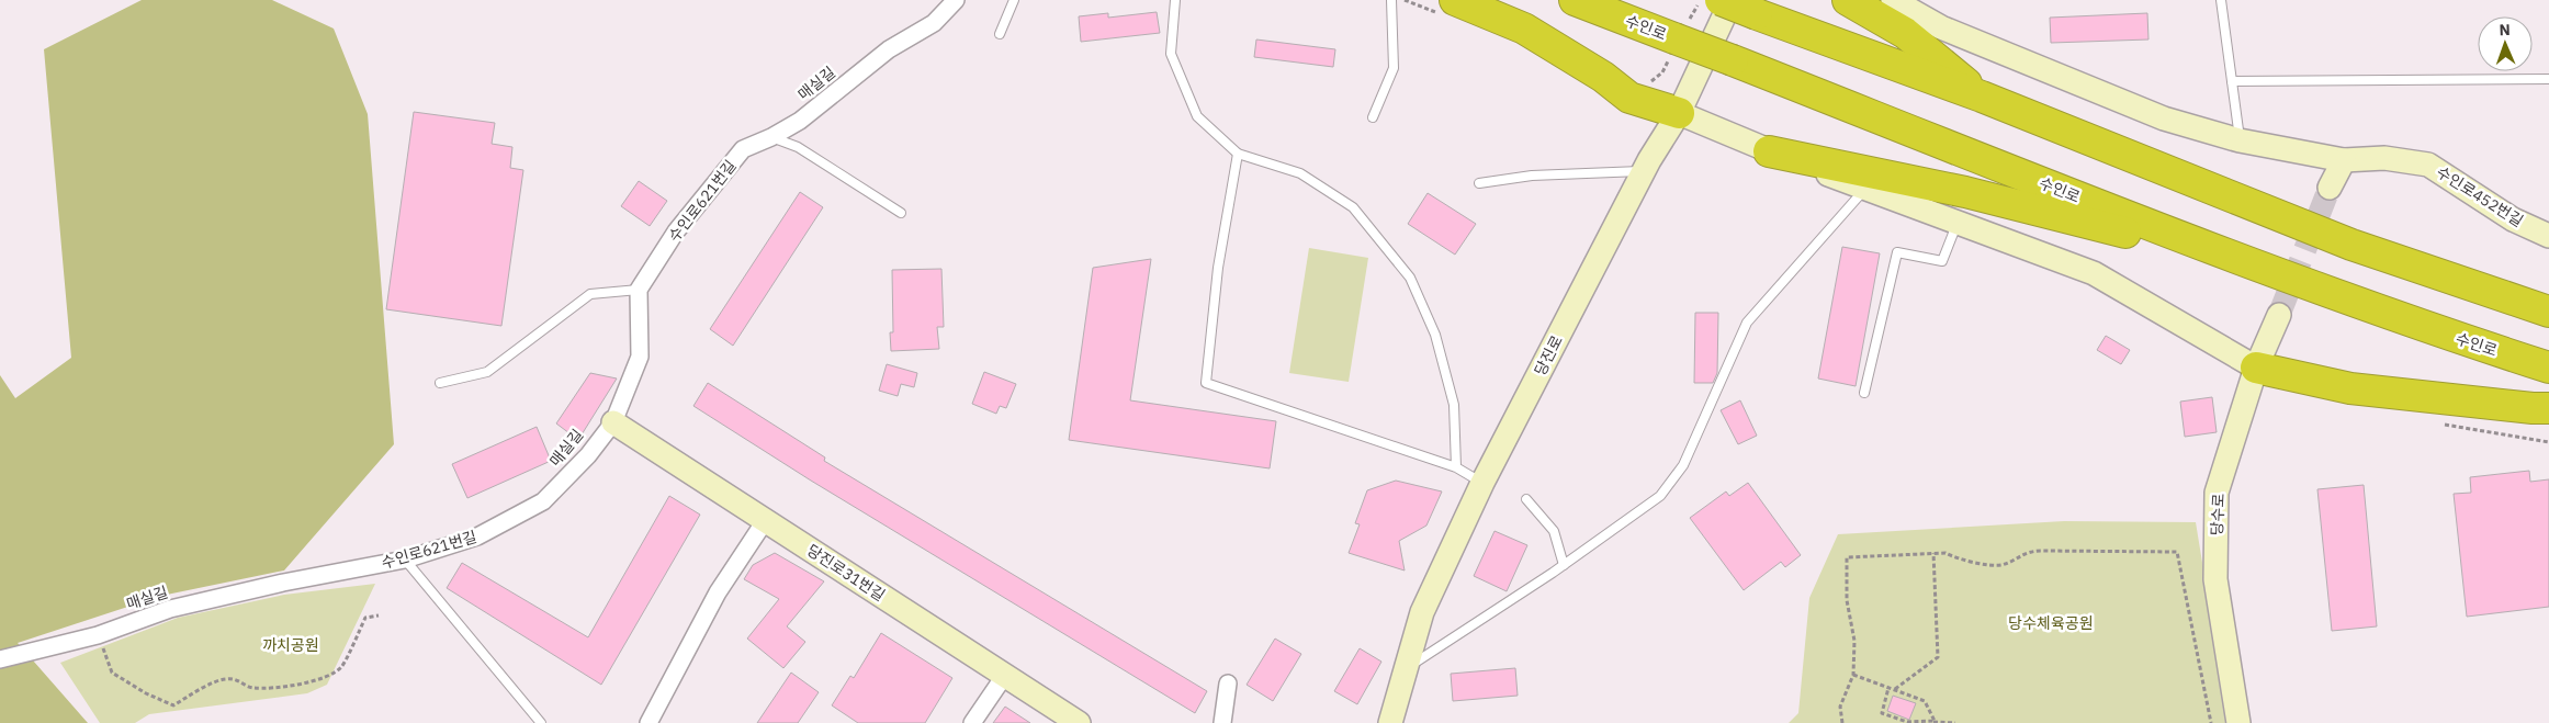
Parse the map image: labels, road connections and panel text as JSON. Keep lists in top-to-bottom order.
{
  "streets": {
    "highway": ["수인로"],
    "street": [
      "수인로452번길",
      "수인로621번길",
      "당진로",
      "당수로",
      "당진로31번길"
    ]
  },
  "crossings": [
    ["수인로621번길", "당진로31번길"]
  ],
  "parks": ["당수체육공원", "까치공원"],
  "north": "top"
}
